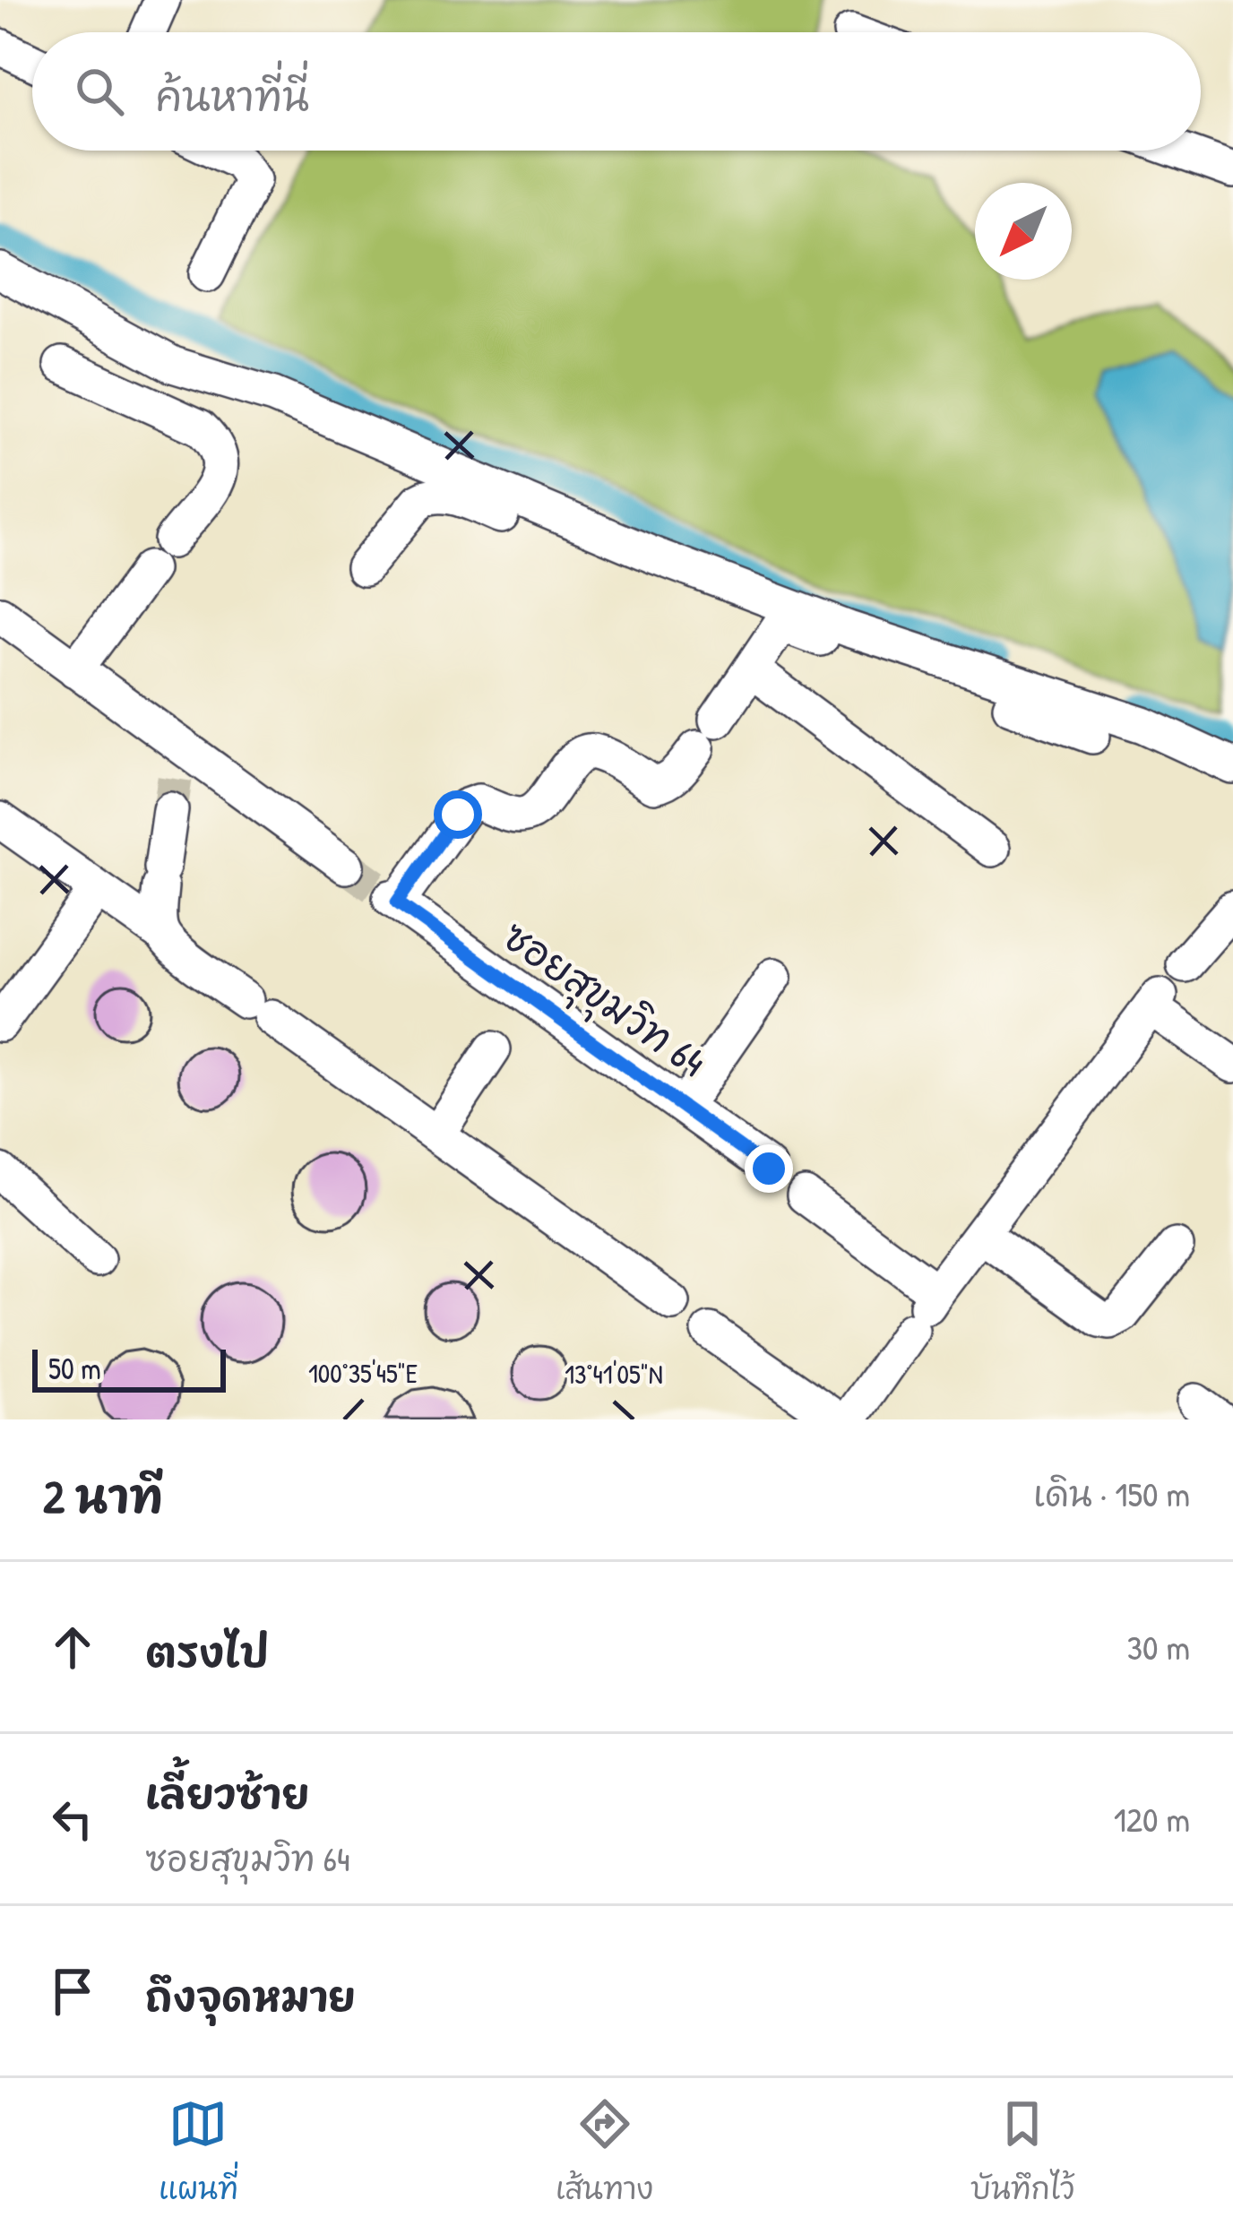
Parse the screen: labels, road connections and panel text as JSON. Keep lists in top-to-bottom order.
{
  "streets": {
    "street": ["ซอยสุขุมวิท 64"]
  },
  "scale_bar": "50 m",
  "north": "bottom left",
  "page": {
    "search": "ค้นหาที่นี่",
    "scale": "50 m",
    "heading": ["2 นาที", "เดิน · 150 m"],
    "list": [
      ["ตรงไป", "30 m"],
      ["เลี้ยวซ้าย", "ซอยสุขุมวิท 64", "120 m"],
      "ถึงจุดหมาย"
    ],
    "nav": ["แผนที่", "เส้นทาง", "บันทึกไว้"]
  },
  "coordinates": ["100°35'45\"E", "13°41'05\"N"]
}
